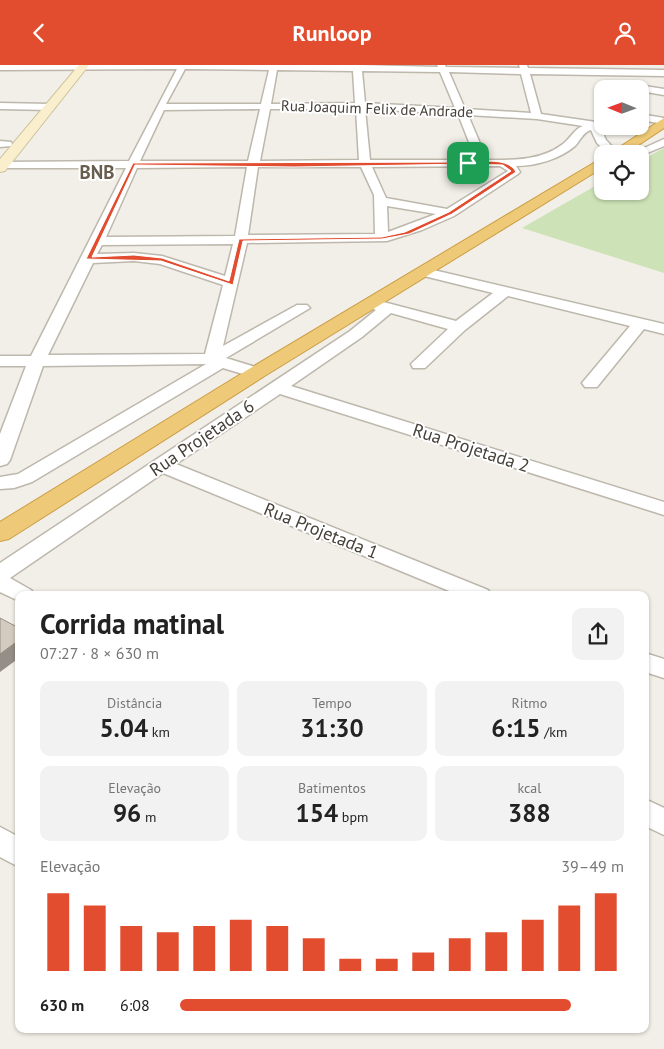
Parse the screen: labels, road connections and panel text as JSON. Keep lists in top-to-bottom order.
{
  "streets": {
    "street": [
      "Rua Joaquim Felix de Andrade",
      "Rua Projetada 6",
      "Rua Projetada 2",
      "Rua Projetada 1"
    ]
  },
  "crossings": [
    ["Rua Projetada 6", "Rua Projetada 2"],
    ["Rua Projetada 6", "Rua Projetada 1"]
  ],
  "districts": ["BNB"],
  "north": "left",
  "page": {
    "header": "Runloop",
    "heading": ["Corrida matinal", "07:27 · 8 × 630 m"],
    "stats": [
      ["Distância", "5.04 km"],
      ["Tempo", "31:30"],
      ["Ritmo", "6:15 /km"],
      ["Elevação", "96 m"],
      ["Batimentos", "154 bpm"],
      ["kcal", "388"]
    ],
    "chart": ["Elevação", "39–49 m"],
    "list": [
      {
        "name": "630 m",
        "note": "6:08"
      }
    ]
  }
}
